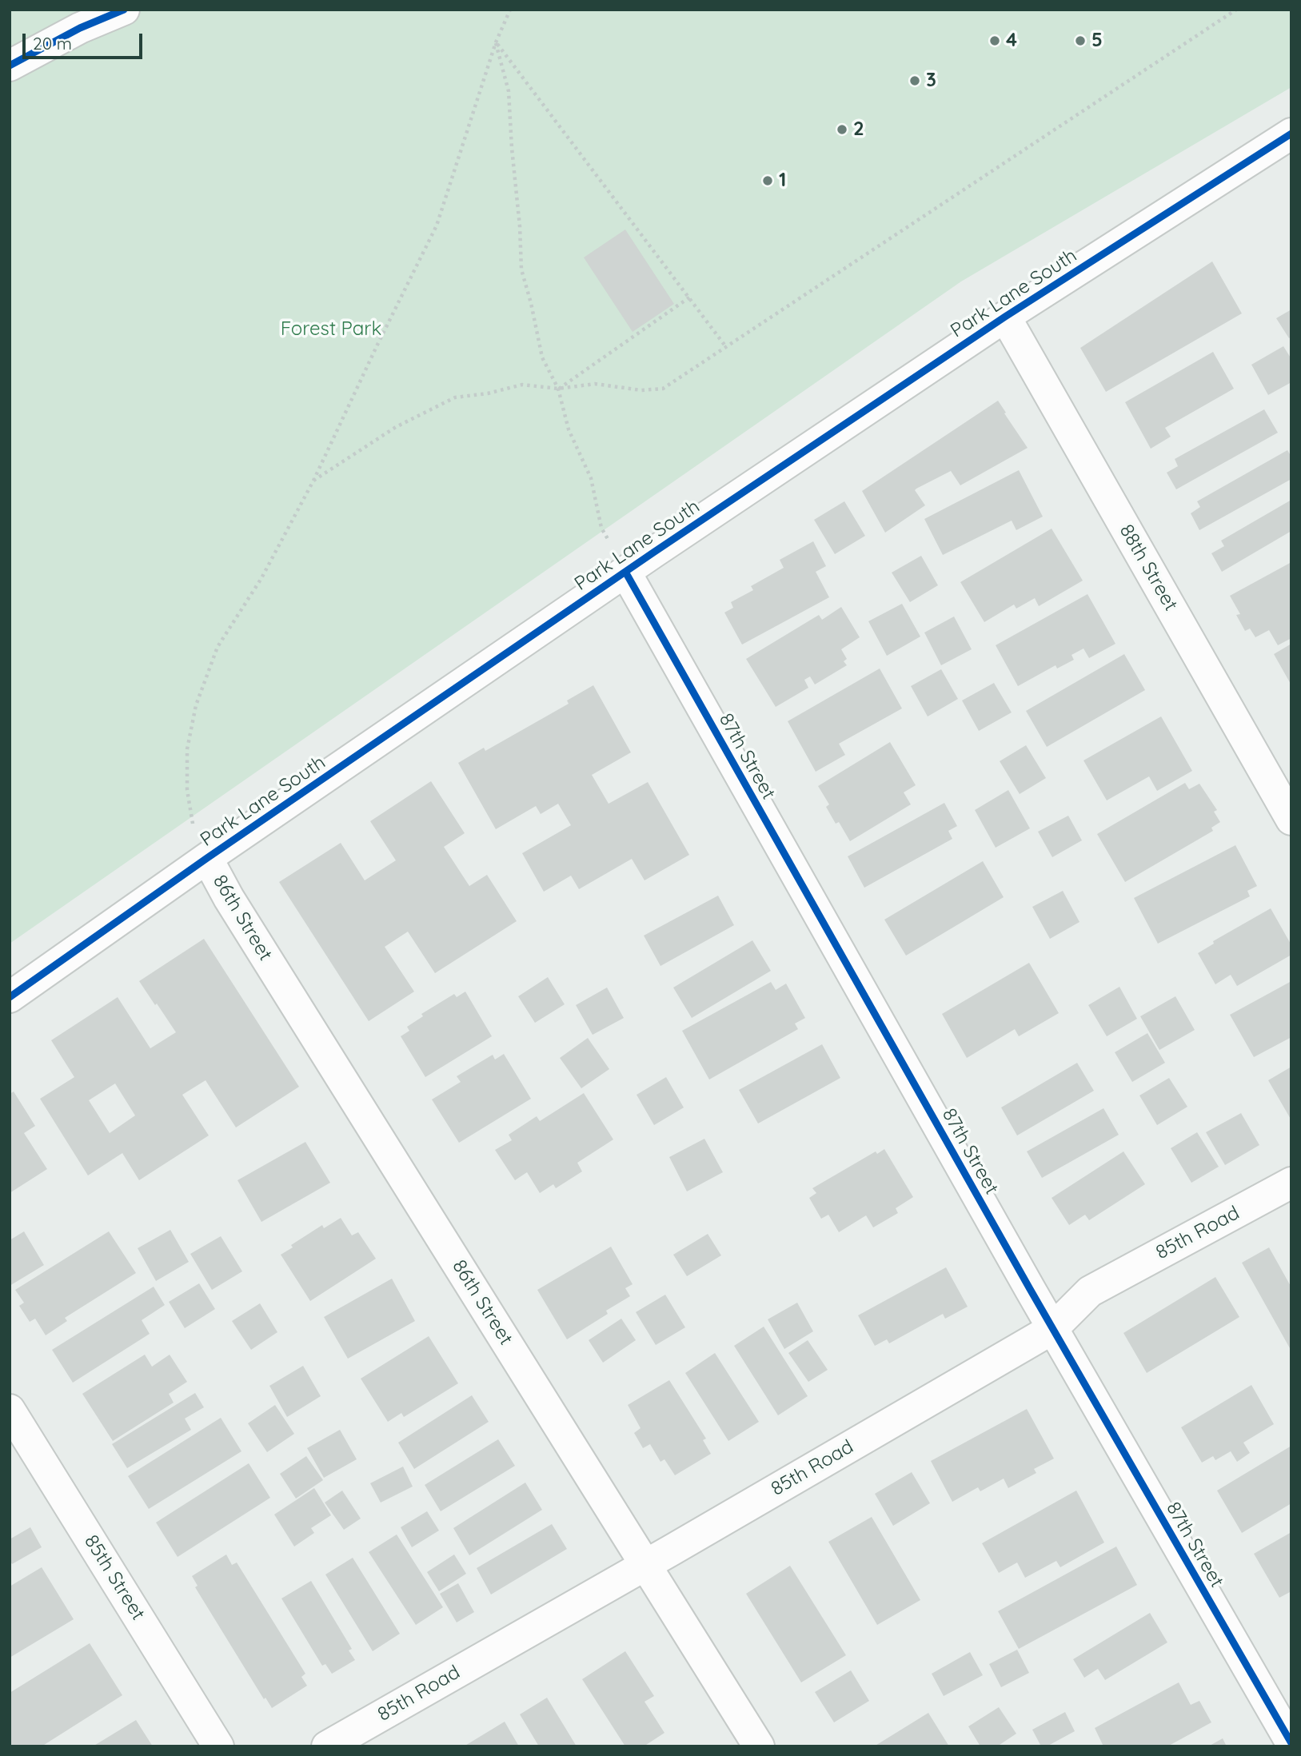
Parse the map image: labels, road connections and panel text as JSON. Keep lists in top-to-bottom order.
{
  "streets": {
    "street": [
      "Park Lane South",
      "88th Street",
      "87th Street",
      "86th Street",
      "85th Road",
      "85th Street"
    ]
  },
  "crossings": [
    ["Park Lane South", "88th Street"],
    ["Park Lane South", "87th Street"],
    ["Park Lane South", "86th Street"],
    ["87th Street", "85th Road"],
    ["86th Street", "85th Road"]
  ],
  "parks": ["Forest Park"],
  "places": [
    "4",
    "5",
    "3",
    "2",
    "1"
  ],
  "scale_bar": "20 m"
}
